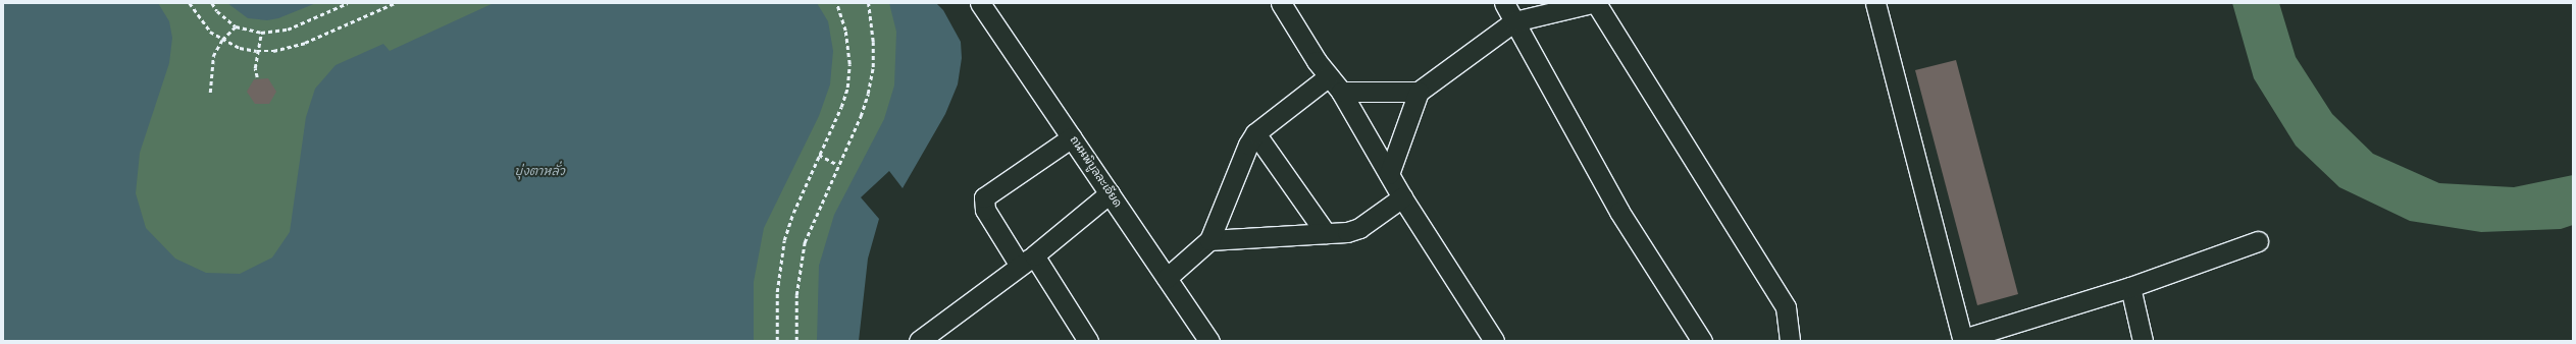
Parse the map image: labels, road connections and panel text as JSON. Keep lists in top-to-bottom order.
{
  "streets": {
    "street": ["ถนนพิบูลละเอียด"]
  },
  "water": ["บุ่งตาหลั่ว"]
}
